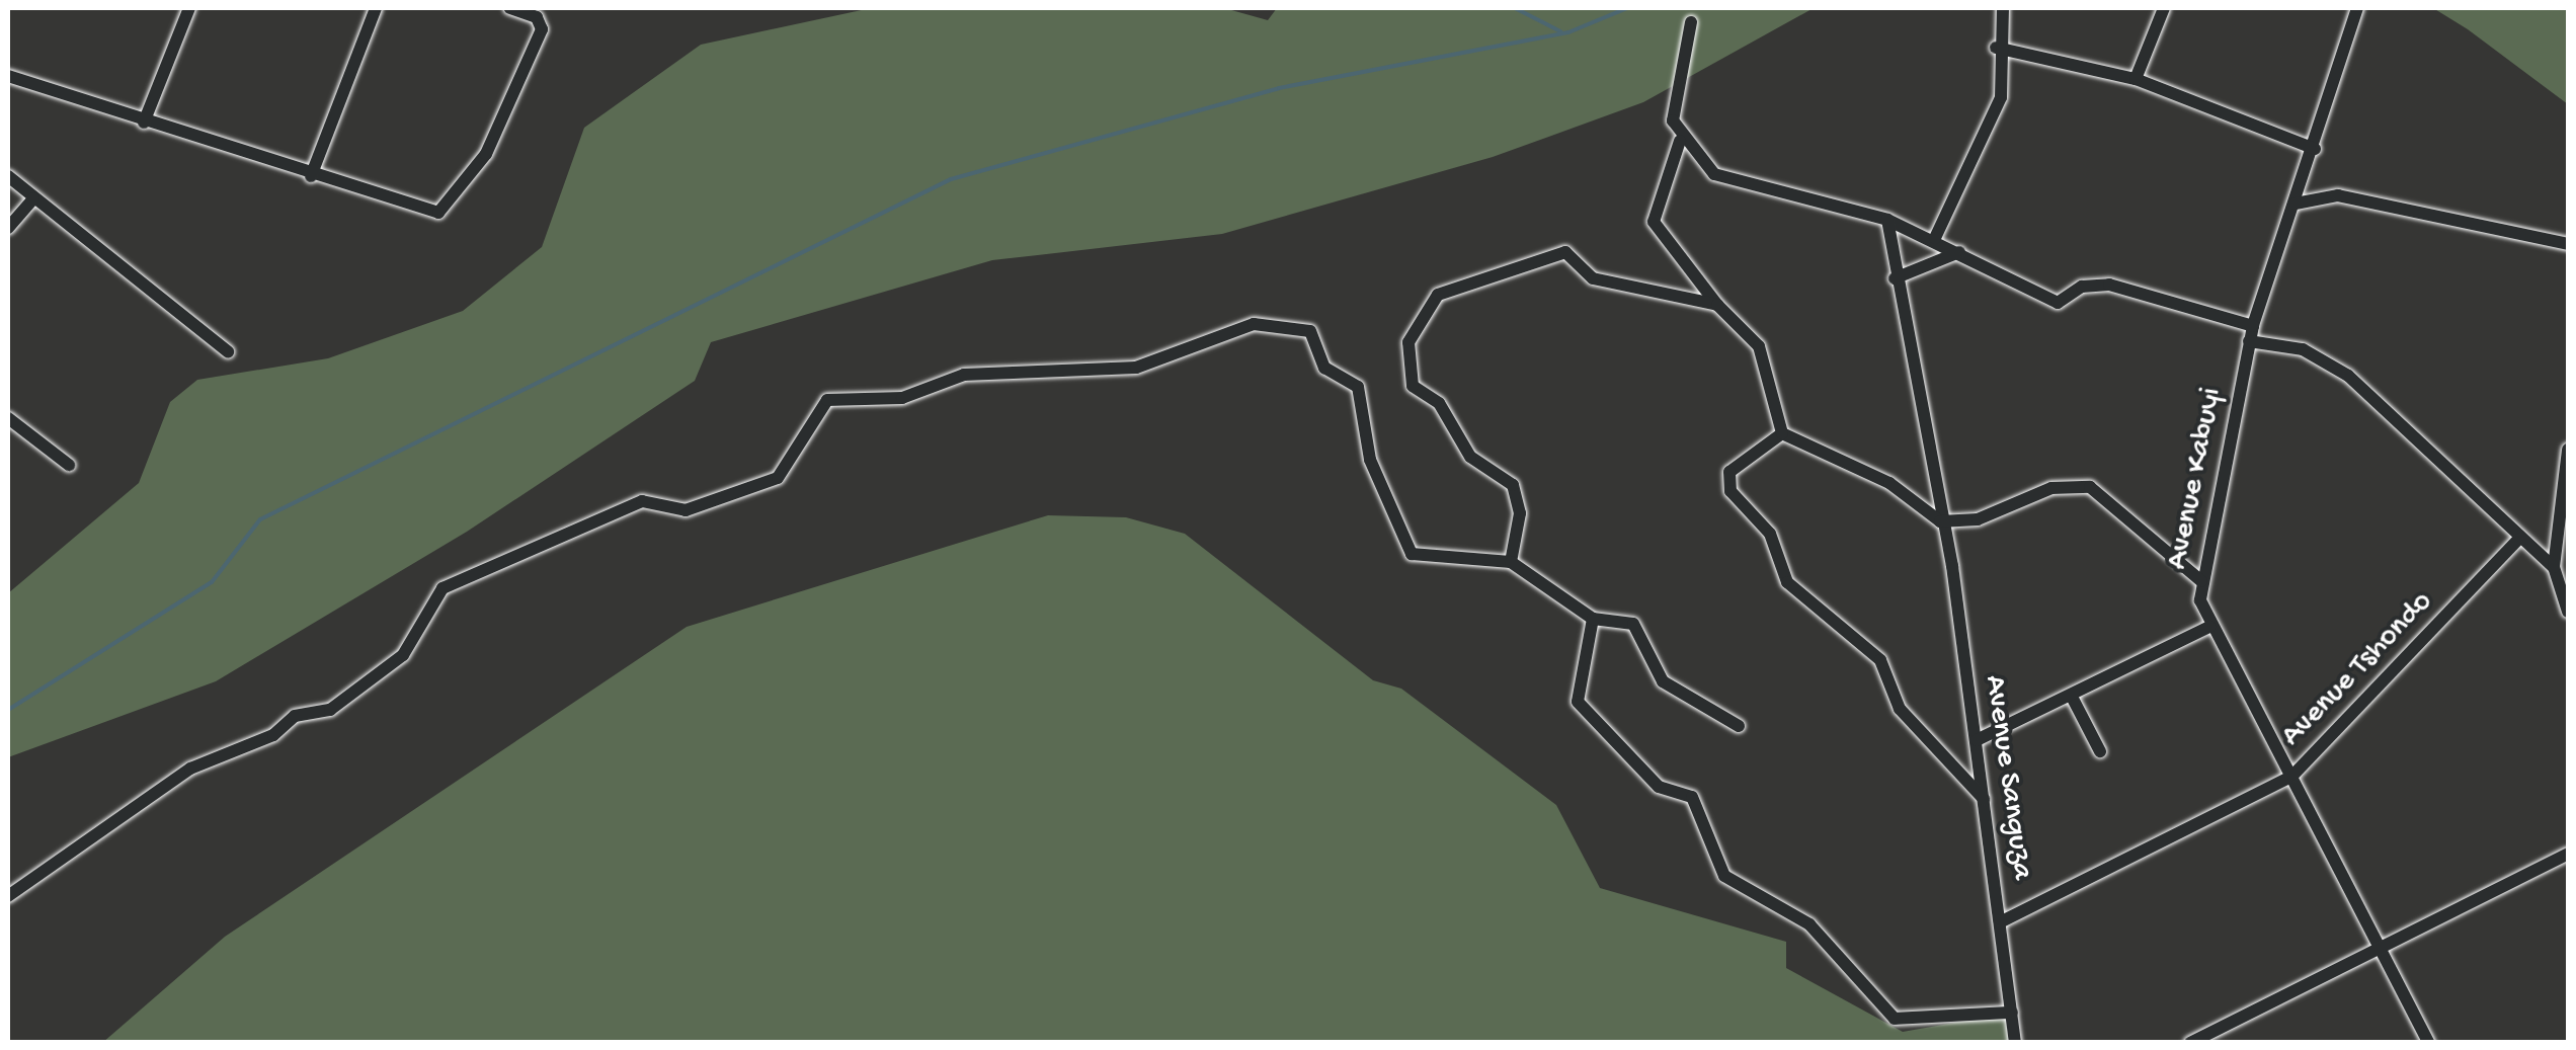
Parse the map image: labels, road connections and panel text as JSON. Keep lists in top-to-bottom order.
{
  "streets": {
    "street": ["Avenue Kabuyi", "Avenue Tshondo", "Avenue Sanguza"]
  },
  "crossings": [
    ["Avenue Kabuyi", "Avenue Tshondo"],
    ["Avenue Tshondo", "Avenue Sanguza"]
  ]
}
